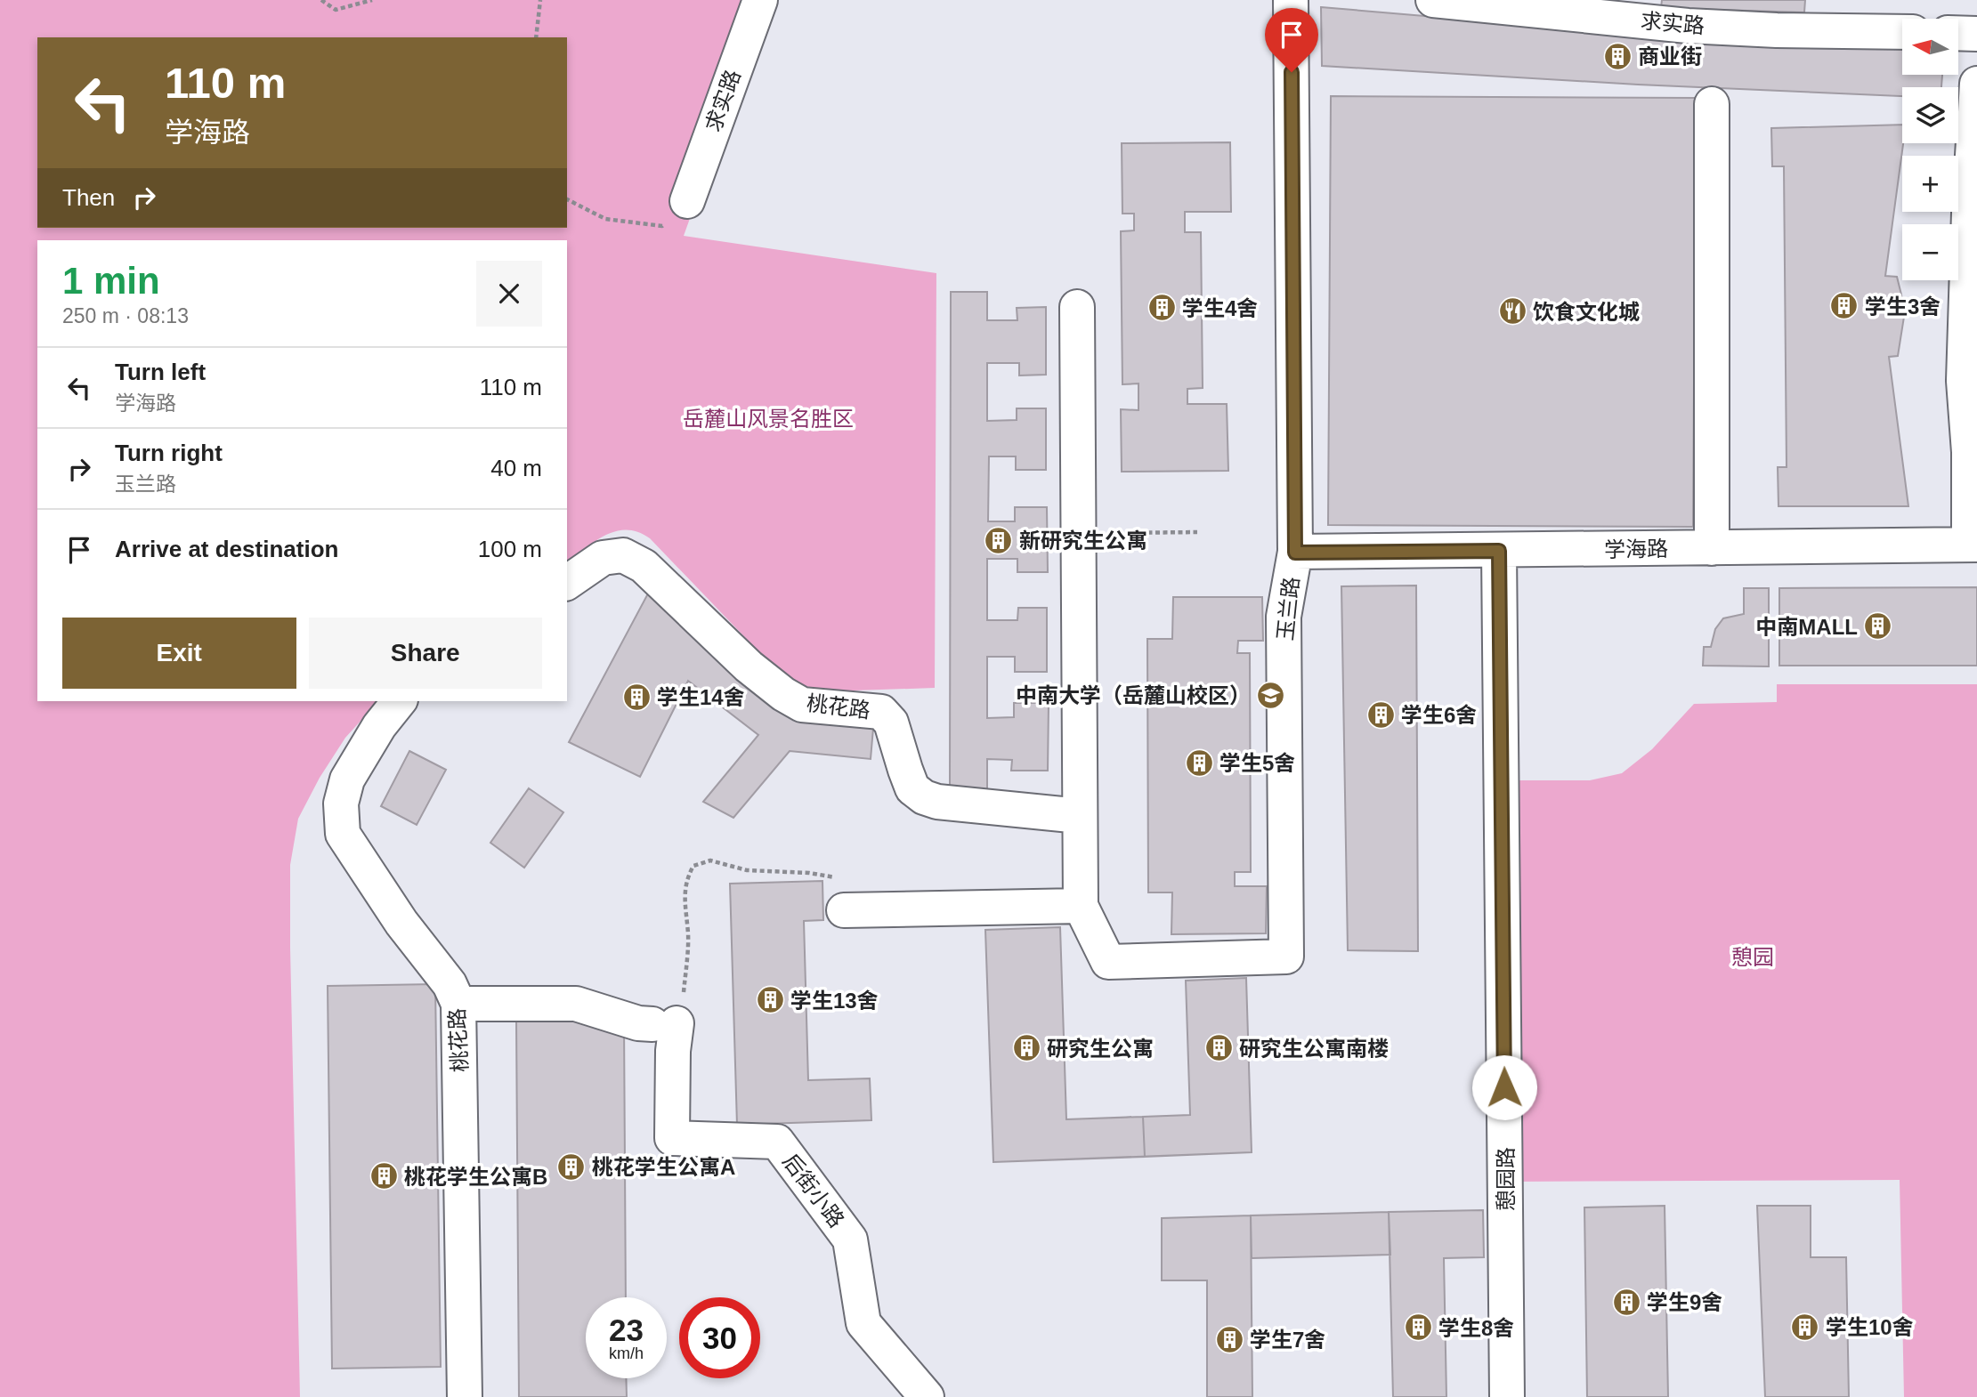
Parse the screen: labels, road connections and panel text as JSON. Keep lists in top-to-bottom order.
{
  "streets": {
    "street": [
      "求实路",
      "学海路",
      "玉兰路",
      "桃花路",
      "憩园路",
      "后街小路"
    ]
  },
  "crossings": [
    ["学海路", "玉兰路"],
    ["学海路", "憩园路"]
  ],
  "parks": ["岳麓山风景名胜区", "憩园"],
  "places": {
    "building": [
      "商业街",
      "学生3舍",
      "学生4舍",
      "新研究生公寓",
      "中南MALL",
      "学生14舍",
      "学生6舍",
      "学生5舍",
      "学生13舍",
      "研究生公寓",
      "研究生公寓南楼",
      "桃花学生公寓A",
      "桃花学生公寓B",
      "学生9舍",
      "学生10舍",
      "学生8舍",
      "学生7舍"
    ],
    "restaurant": ["饮食文化城"],
    "school or university": ["中南大学（岳麓山校区）"]
  },
  "north": "left",
  "page": {
    "map_buttons": ["+", "−"],
    "turn": ["110 m", "学海路"],
    "then": "Then",
    "heading": ["1 min", "250 m · 08:13"],
    "list": [
      {
        "name": "Turn left",
        "note": "学海路",
        "value": "110 m"
      },
      {
        "name": "Turn right",
        "note": "玉兰路",
        "value": "40 m"
      },
      {
        "name": "Arrive at destination",
        "value": "100 m"
      }
    ],
    "buttons": ["Exit", "Share"],
    "speed": "23 km/h",
    "limit": "30"
  }
}
